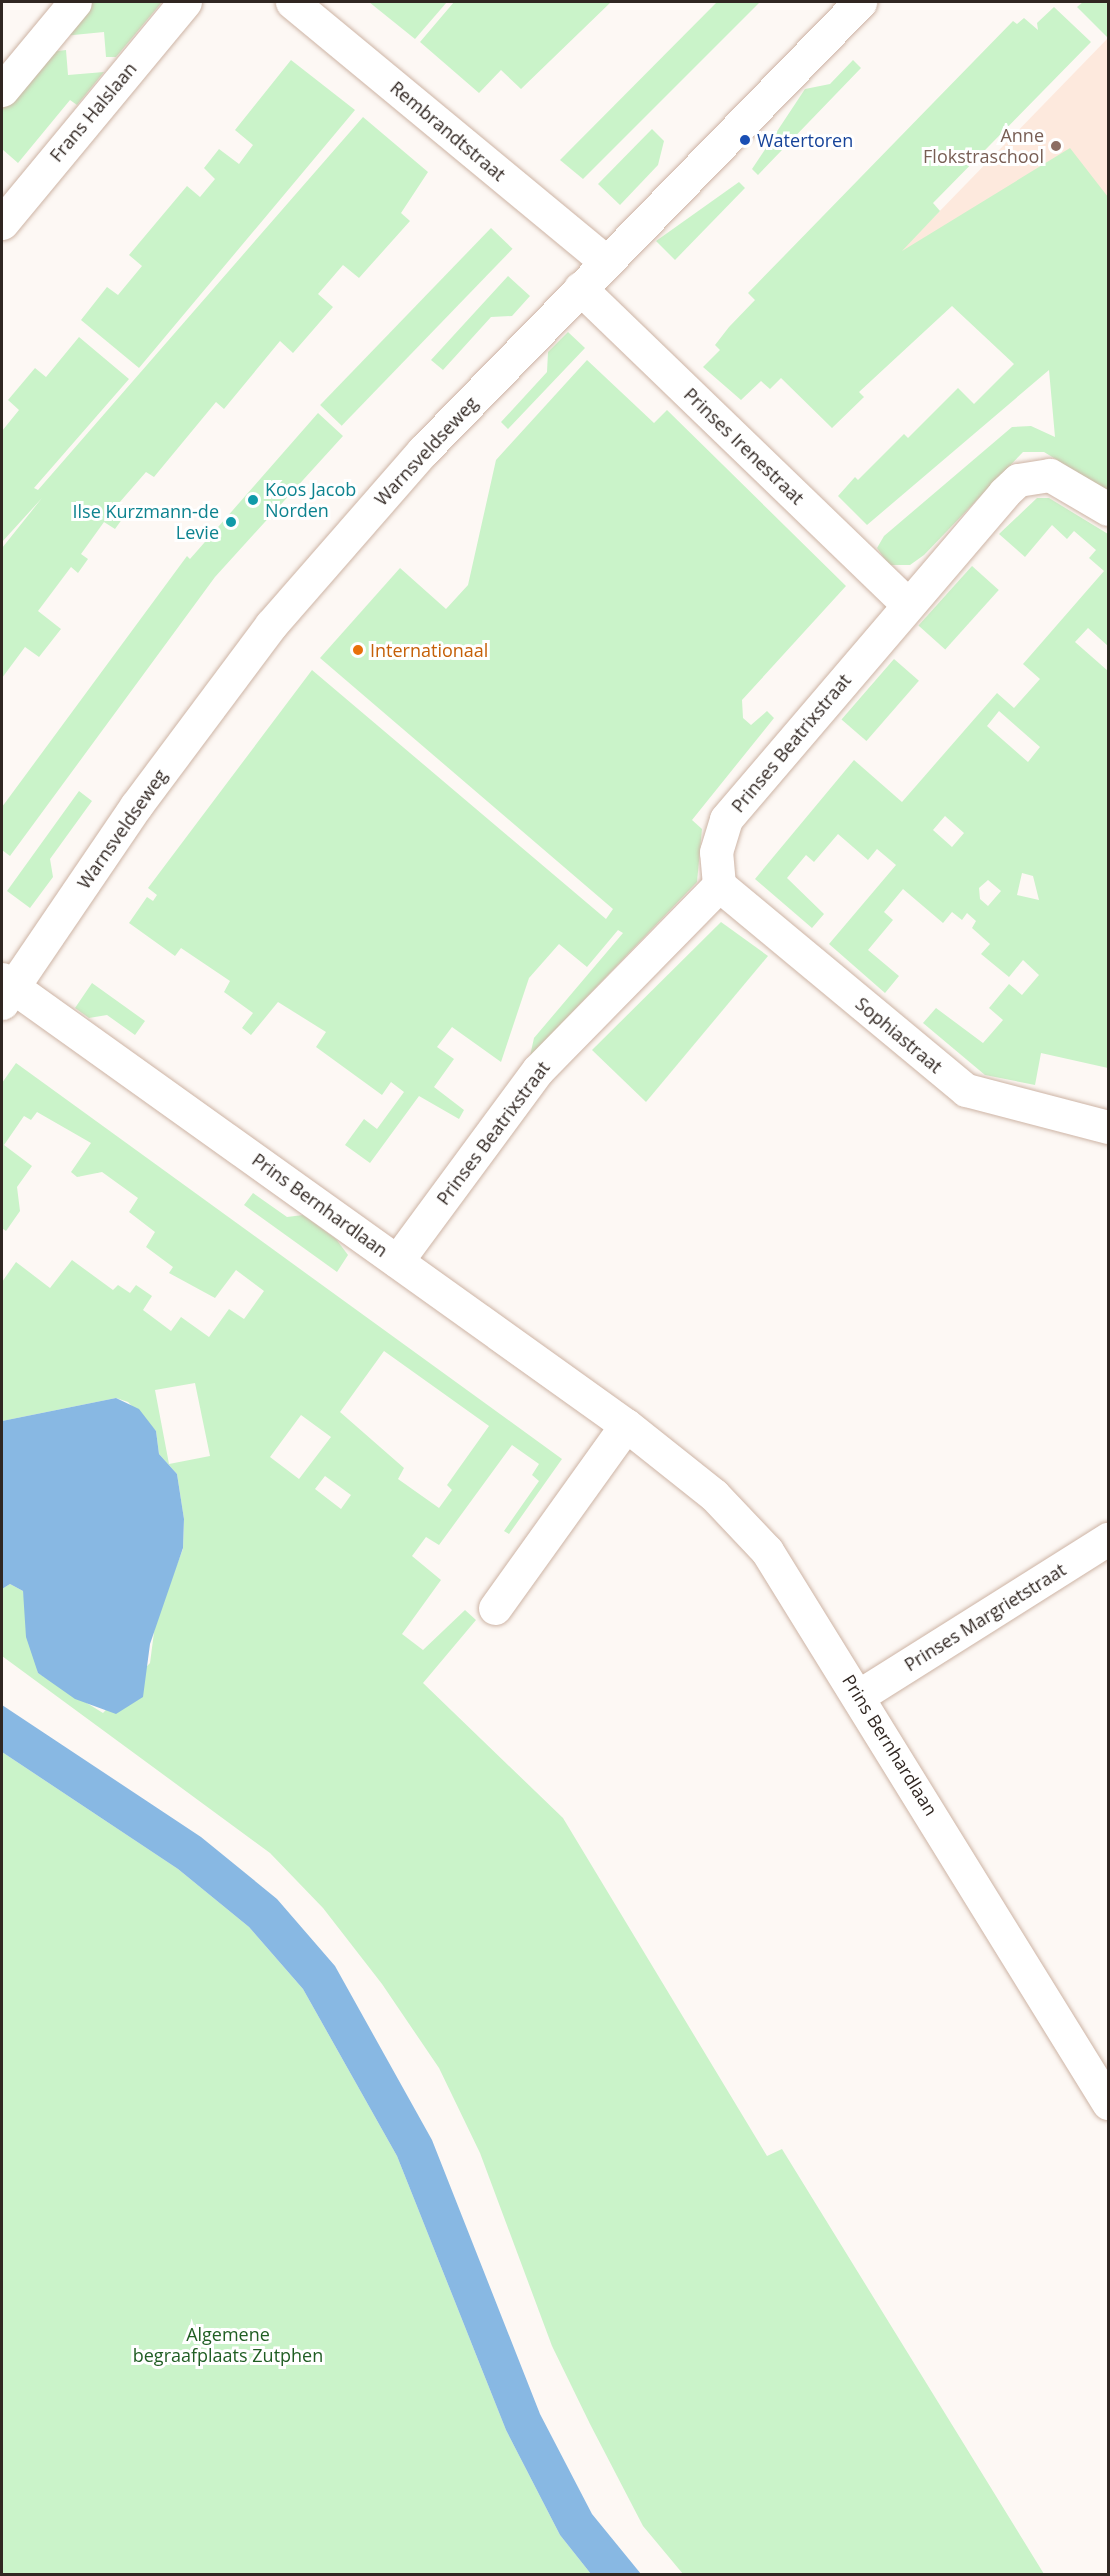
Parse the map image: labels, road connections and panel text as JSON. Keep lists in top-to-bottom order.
{
  "streets": {
    "street": [
      "Frans Halslaan",
      "Rembrandtstraat",
      "Prinses Irenestraat",
      "Warnsveldseweg",
      "Prinses Beatrixstraat",
      "Sophiastraat",
      "Prins Bernhardlaan",
      "Prinses Margrietstraat"
    ]
  },
  "crossings": [
    ["Rembrandtstraat", "Warnsveldseweg"],
    ["Prinses Irenestraat", "Warnsveldseweg"],
    ["Prinses Irenestraat", "Prinses Beatrixstraat"],
    ["Warnsveldseweg", "Prins Bernhardlaan"],
    ["Prinses Beatrixstraat", "Sophiastraat"],
    ["Prinses Beatrixstraat", "Prins Bernhardlaan"],
    ["Prins Bernhardlaan", "Prinses Margrietstraat"]
  ],
  "parks": ["Algemene begraafplaats Zutphen"],
  "places": [
    "Watertoren",
    "Anne Flokstraschool",
    "Koos Jacob Norden",
    "Ilse Kurzmann-de Levie",
    "Internationaal"
  ]
}
